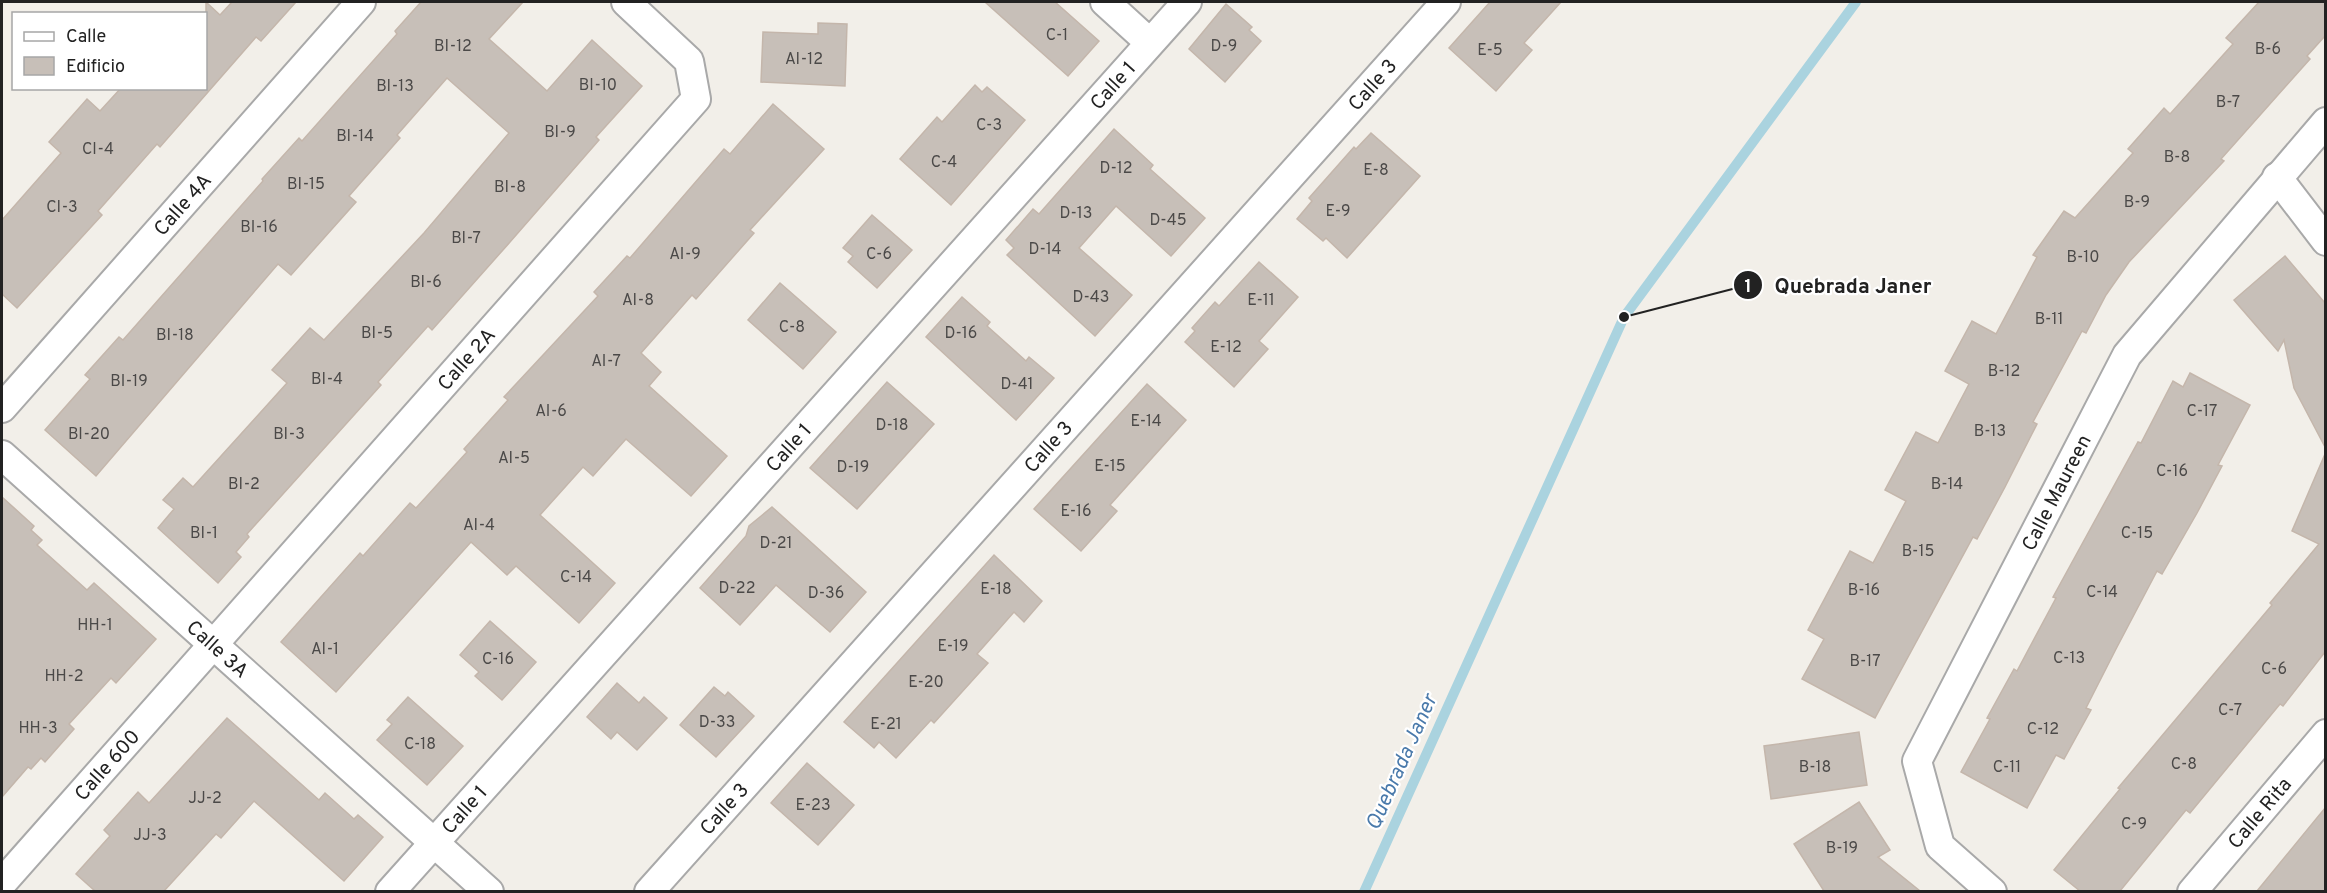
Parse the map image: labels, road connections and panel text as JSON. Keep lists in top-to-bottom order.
{
  "streets": {
    "street": [
      "Calle 1",
      "Calle 3",
      "Calle 4A",
      "Calle 2A",
      "Calle Maureen",
      "Calle 3A",
      "Calle 600",
      "Calle Rita"
    ]
  },
  "crossings": [
    ["Calle 1", "Calle 3A"],
    ["Calle 2A", "Calle 3A"],
    ["Calle 2A", "Calle 600"],
    ["Calle 3A", "Calle 600"]
  ],
  "water": ["Quebrada Janer"],
  "places": ["Quebrada Janer"],
  "house_numbers": [
    "C-1",
    "BI-12",
    "D-9",
    "B-6",
    "E-5",
    "AI-12",
    "BI-10",
    "BI-13",
    "B-7",
    "C-3",
    "BI-9",
    "BI-14",
    "CI-4",
    "B-8",
    "C-4",
    "D-12",
    "E-8",
    "BI-15",
    "BI-8",
    "B-9",
    "CI-3",
    "E-9",
    "D-13",
    "D-45",
    "BI-16",
    "BI-7",
    "D-14",
    "AI-9",
    "C-6",
    "B-10",
    "BI-6",
    "D-43",
    "AI-8",
    "E-11",
    "B-11",
    "C-8",
    "BI-5",
    "D-16",
    "BI-18",
    "E-12",
    "AI-7",
    "B-12",
    "BI-4",
    "BI-19",
    "D-41",
    "AI-6",
    "C-17",
    "E-14",
    "D-18",
    "B-13",
    "BI-20",
    "BI-3",
    "AI-5",
    "E-15",
    "D-19",
    "C-16",
    "BI-2",
    "B-14",
    "E-16",
    "AI-4",
    "BI-1",
    "C-15",
    "D-21",
    "B-15",
    "C-14",
    "D-22",
    "E-18",
    "B-16",
    "C-14",
    "D-36",
    "HH-1",
    "E-19",
    "AI-1",
    "C-13",
    "C-16",
    "B-17",
    "C-6",
    "HH-2",
    "E-20",
    "C-7",
    "D-33",
    "E-21",
    "HH-3",
    "C-12",
    "C-18",
    "C-8",
    "B-18",
    "C-11",
    "JJ-2",
    "E-23",
    "C-9",
    "JJ-3",
    "B-19"
  ],
  "legend": ["Calle", "Edificio"]
}
